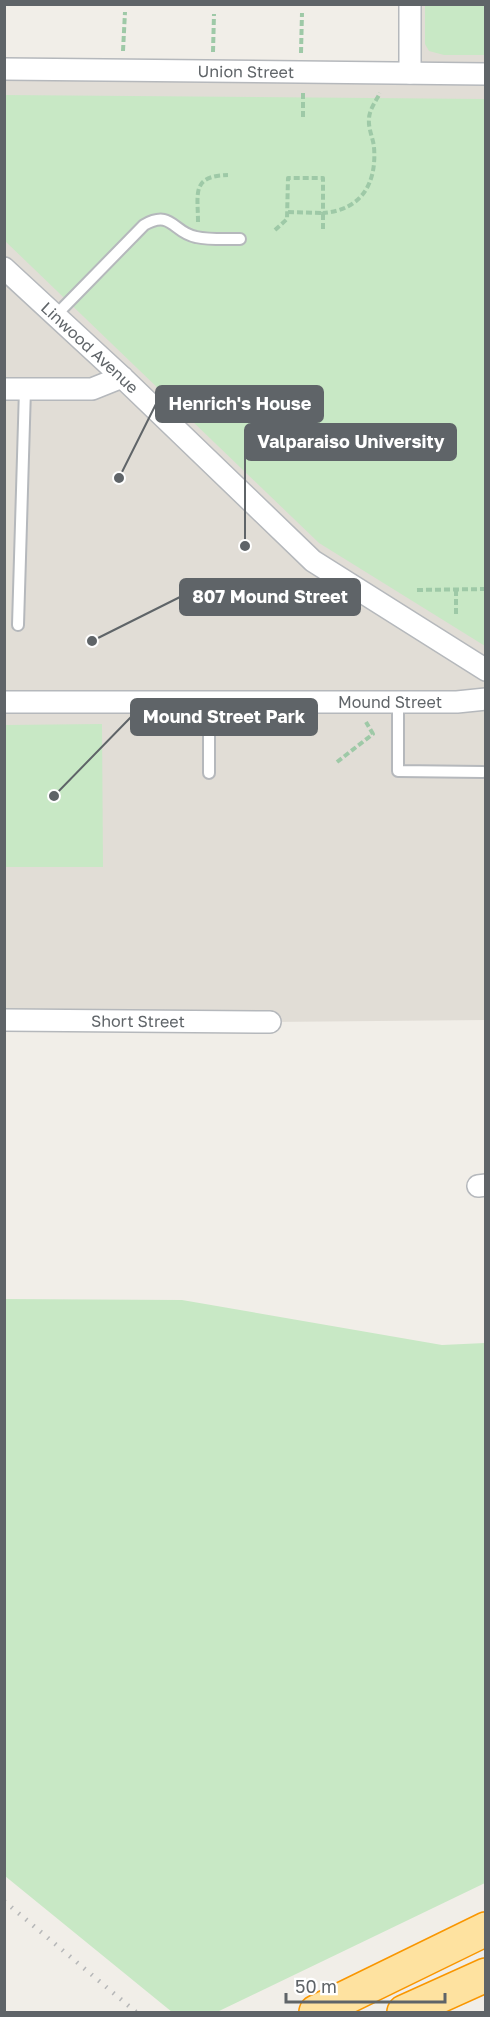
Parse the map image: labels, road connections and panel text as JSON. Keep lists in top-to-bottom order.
{
  "streets": {
    "street": [
      "Union Street",
      "Linwood Avenue",
      "Mound Street",
      "Short Street"
    ]
  },
  "places": [
    "Henrich's House",
    "Valparaiso University",
    "807 Mound Street",
    "Mound Street Park"
  ],
  "scale_bar": "50 m"
}
